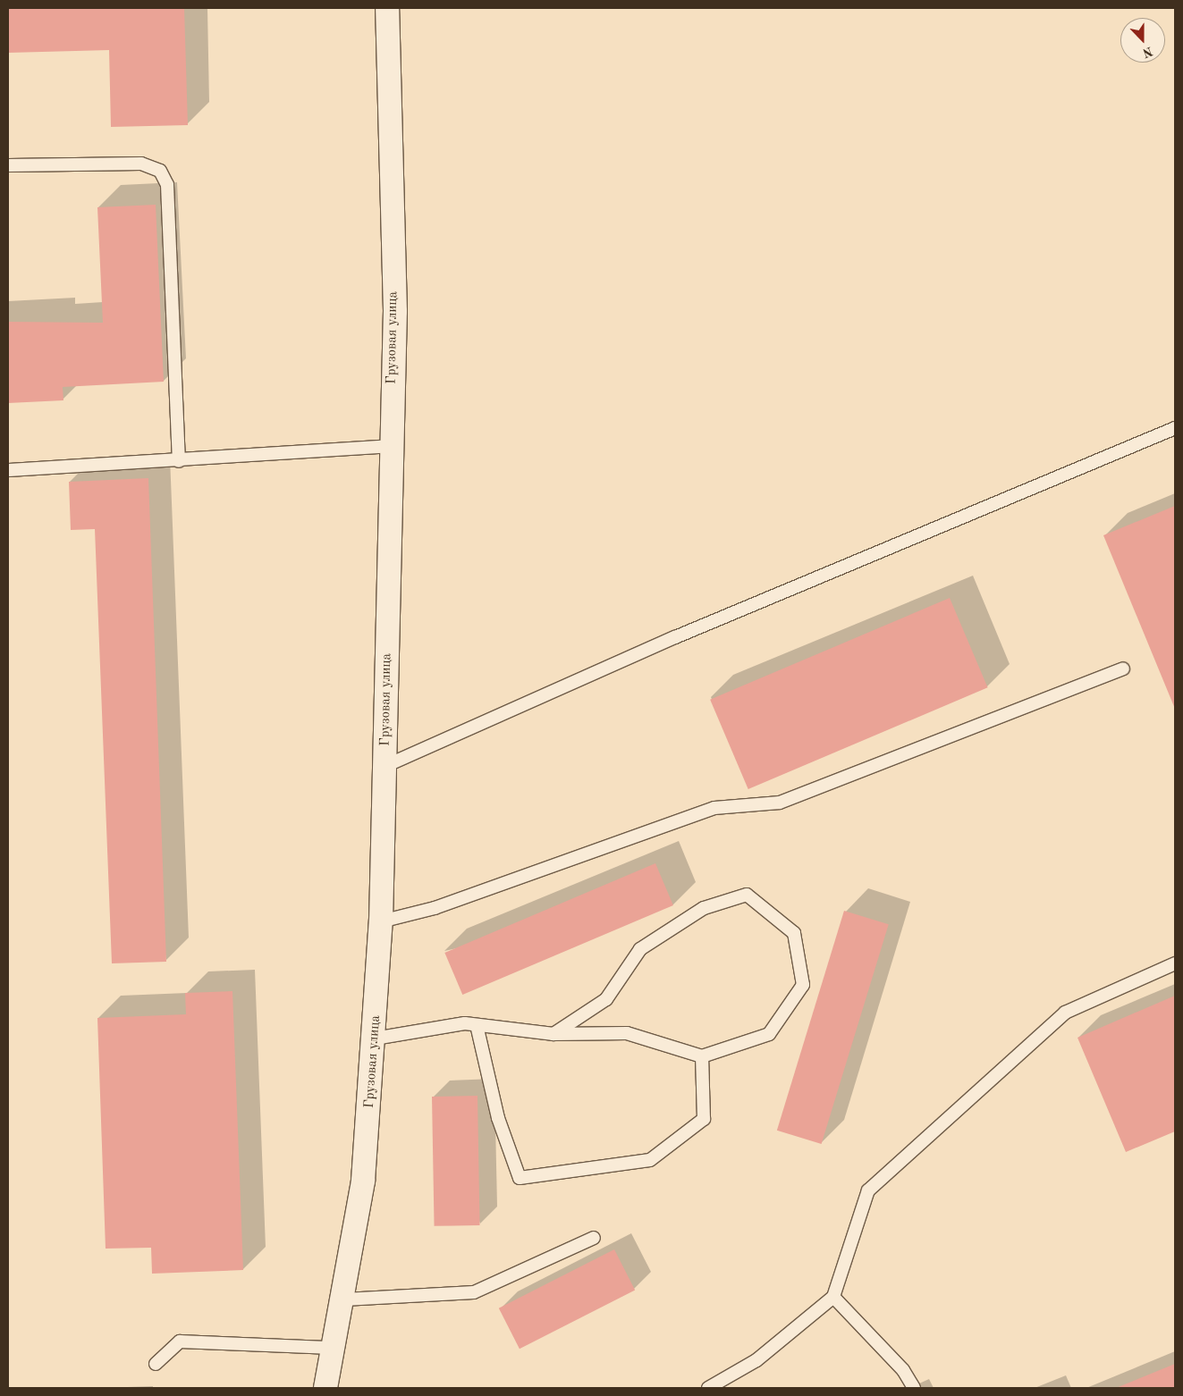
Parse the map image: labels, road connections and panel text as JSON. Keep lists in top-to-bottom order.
{
  "streets": {
    "street": ["Грузовая улица"]
  },
  "north": "bottom"
}
